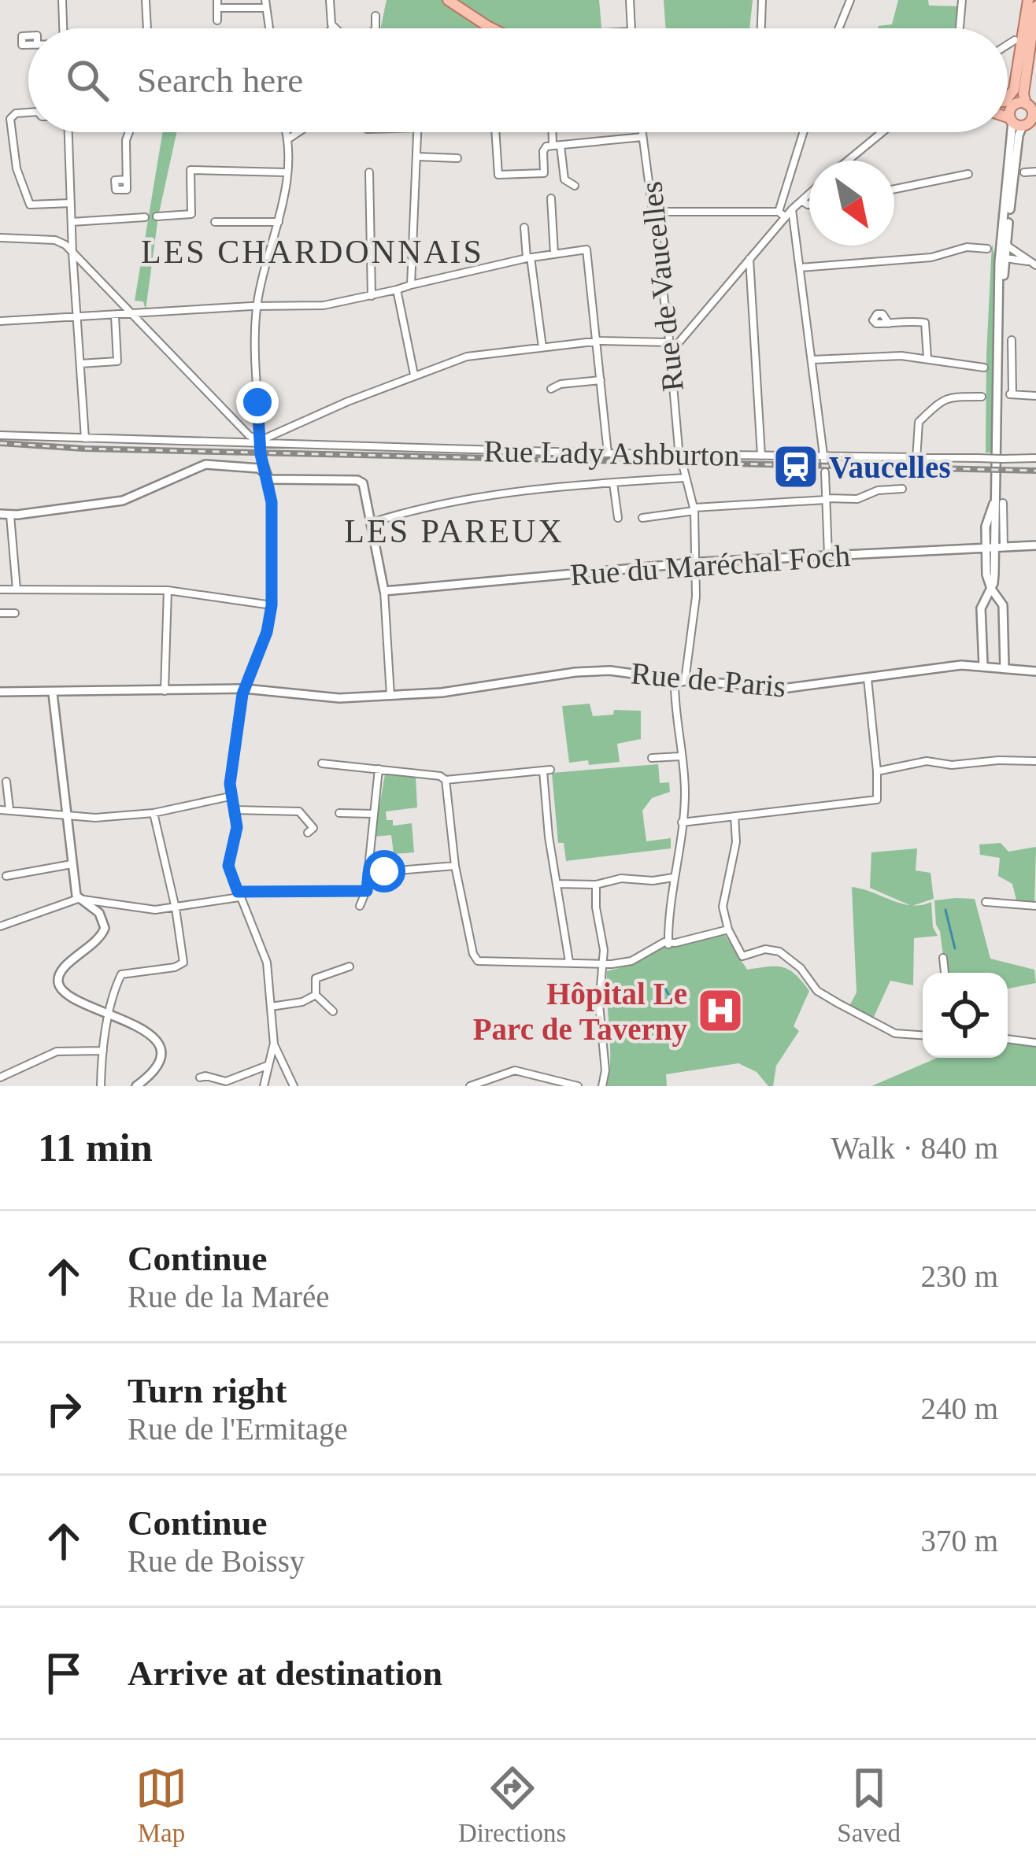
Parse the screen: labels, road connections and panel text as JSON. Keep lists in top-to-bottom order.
{
  "streets": {
    "street": [
      "Rue de Vaucelles",
      "Rue Lady Ashburton",
      "Rue du Maréchal Foch",
      "Rue de Paris"
    ]
  },
  "crossings": [
    ["Rue de Vaucelles", "Rue Lady Ashburton"],
    ["Rue de Vaucelles", "Rue du Maréchal Foch"],
    ["Rue de Vaucelles", "Rue de Paris"]
  ],
  "districts": ["LES CHARDONNAIS", "LES PAREUX"],
  "places": {
    "station": ["Vaucelles"],
    "hospital": ["Hôpital Le Parc de Taverny"]
  },
  "north": "bottom right",
  "page": {
    "search": "Search here",
    "heading": ["11 min", "Walk · 840 m"],
    "list": [
      ["Continue", "Rue de la Marée", "230 m"],
      ["Turn right", "Rue de l'Ermitage", "240 m"],
      ["Continue", "Rue de Boissy", "370 m"],
      "Arrive at destination"
    ],
    "nav": ["Map", "Directions", "Saved"]
  }
}
